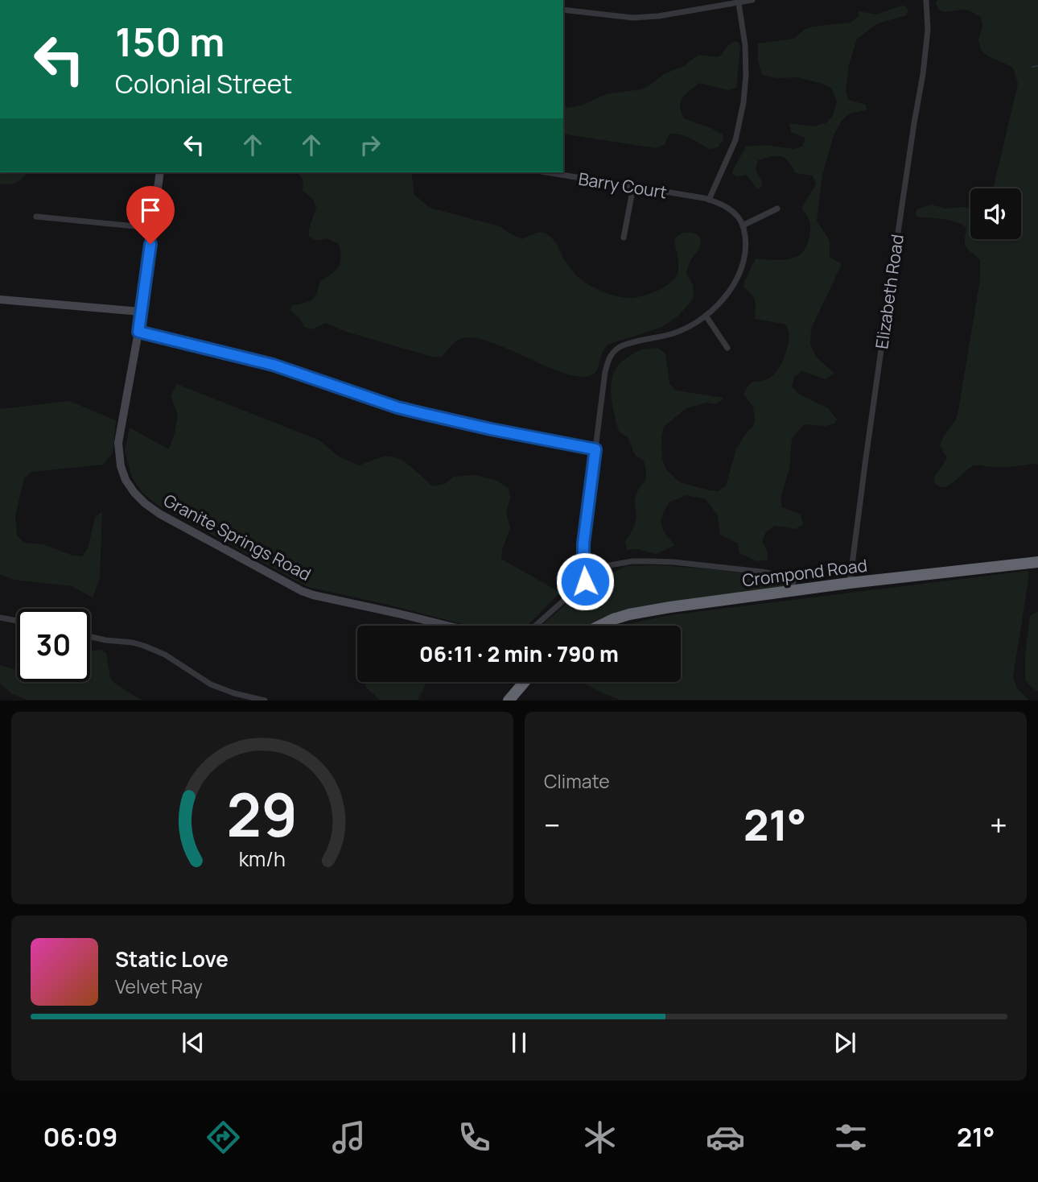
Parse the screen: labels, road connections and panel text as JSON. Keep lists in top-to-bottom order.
{
  "streets": {
    "highway": ["Crompond Road"],
    "street": ["Barry Court", "Elizabeth Road", "Granite Springs Road"]
  },
  "crossings": [
    ["Elizabeth Road", "Crompond Road"]
  ],
  "page": {
    "turn": ["150 m", "Colonial Street"],
    "limit": "30",
    "trip": "06:11 · 2 min · 790 m",
    "tile": "Climate",
    "heat": ["−", "21°", "+"],
    "song": ["Static Love", "Velvet Ray"],
    "tabs": ["06:09", "21°"],
    "gauge": ["29", "km/h"]
  }
}
